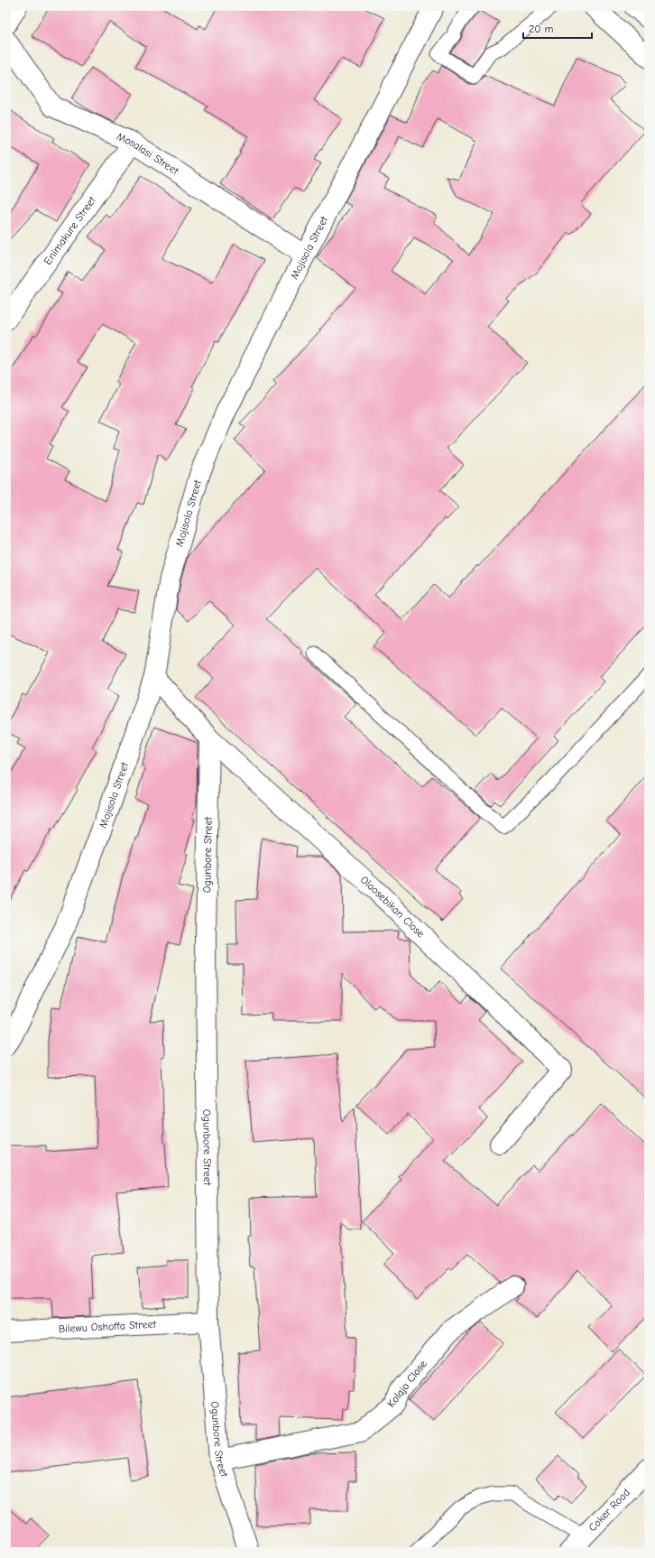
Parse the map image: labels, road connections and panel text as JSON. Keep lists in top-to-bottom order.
{
  "streets": {
    "street": [
      "Mosalasi Street",
      "Enimakure Street",
      "Mojisola Street",
      "Ogunbore Street",
      "Olaosebikan Close",
      "Bilewu Oshoffa Street",
      "Kolajo Close",
      "Coker Road"
    ]
  },
  "crossings": [
    ["Mosalasi Street", "Enimakure Street"],
    ["Mosalasi Street", "Mojisola Street"],
    ["Mojisola Street", "Olaosebikan Close"],
    ["Ogunbore Street", "Olaosebikan Close"],
    ["Ogunbore Street", "Bilewu Oshoffa Street"],
    ["Ogunbore Street", "Kolajo Close"]
  ],
  "scale_bar": "20 m"
}
